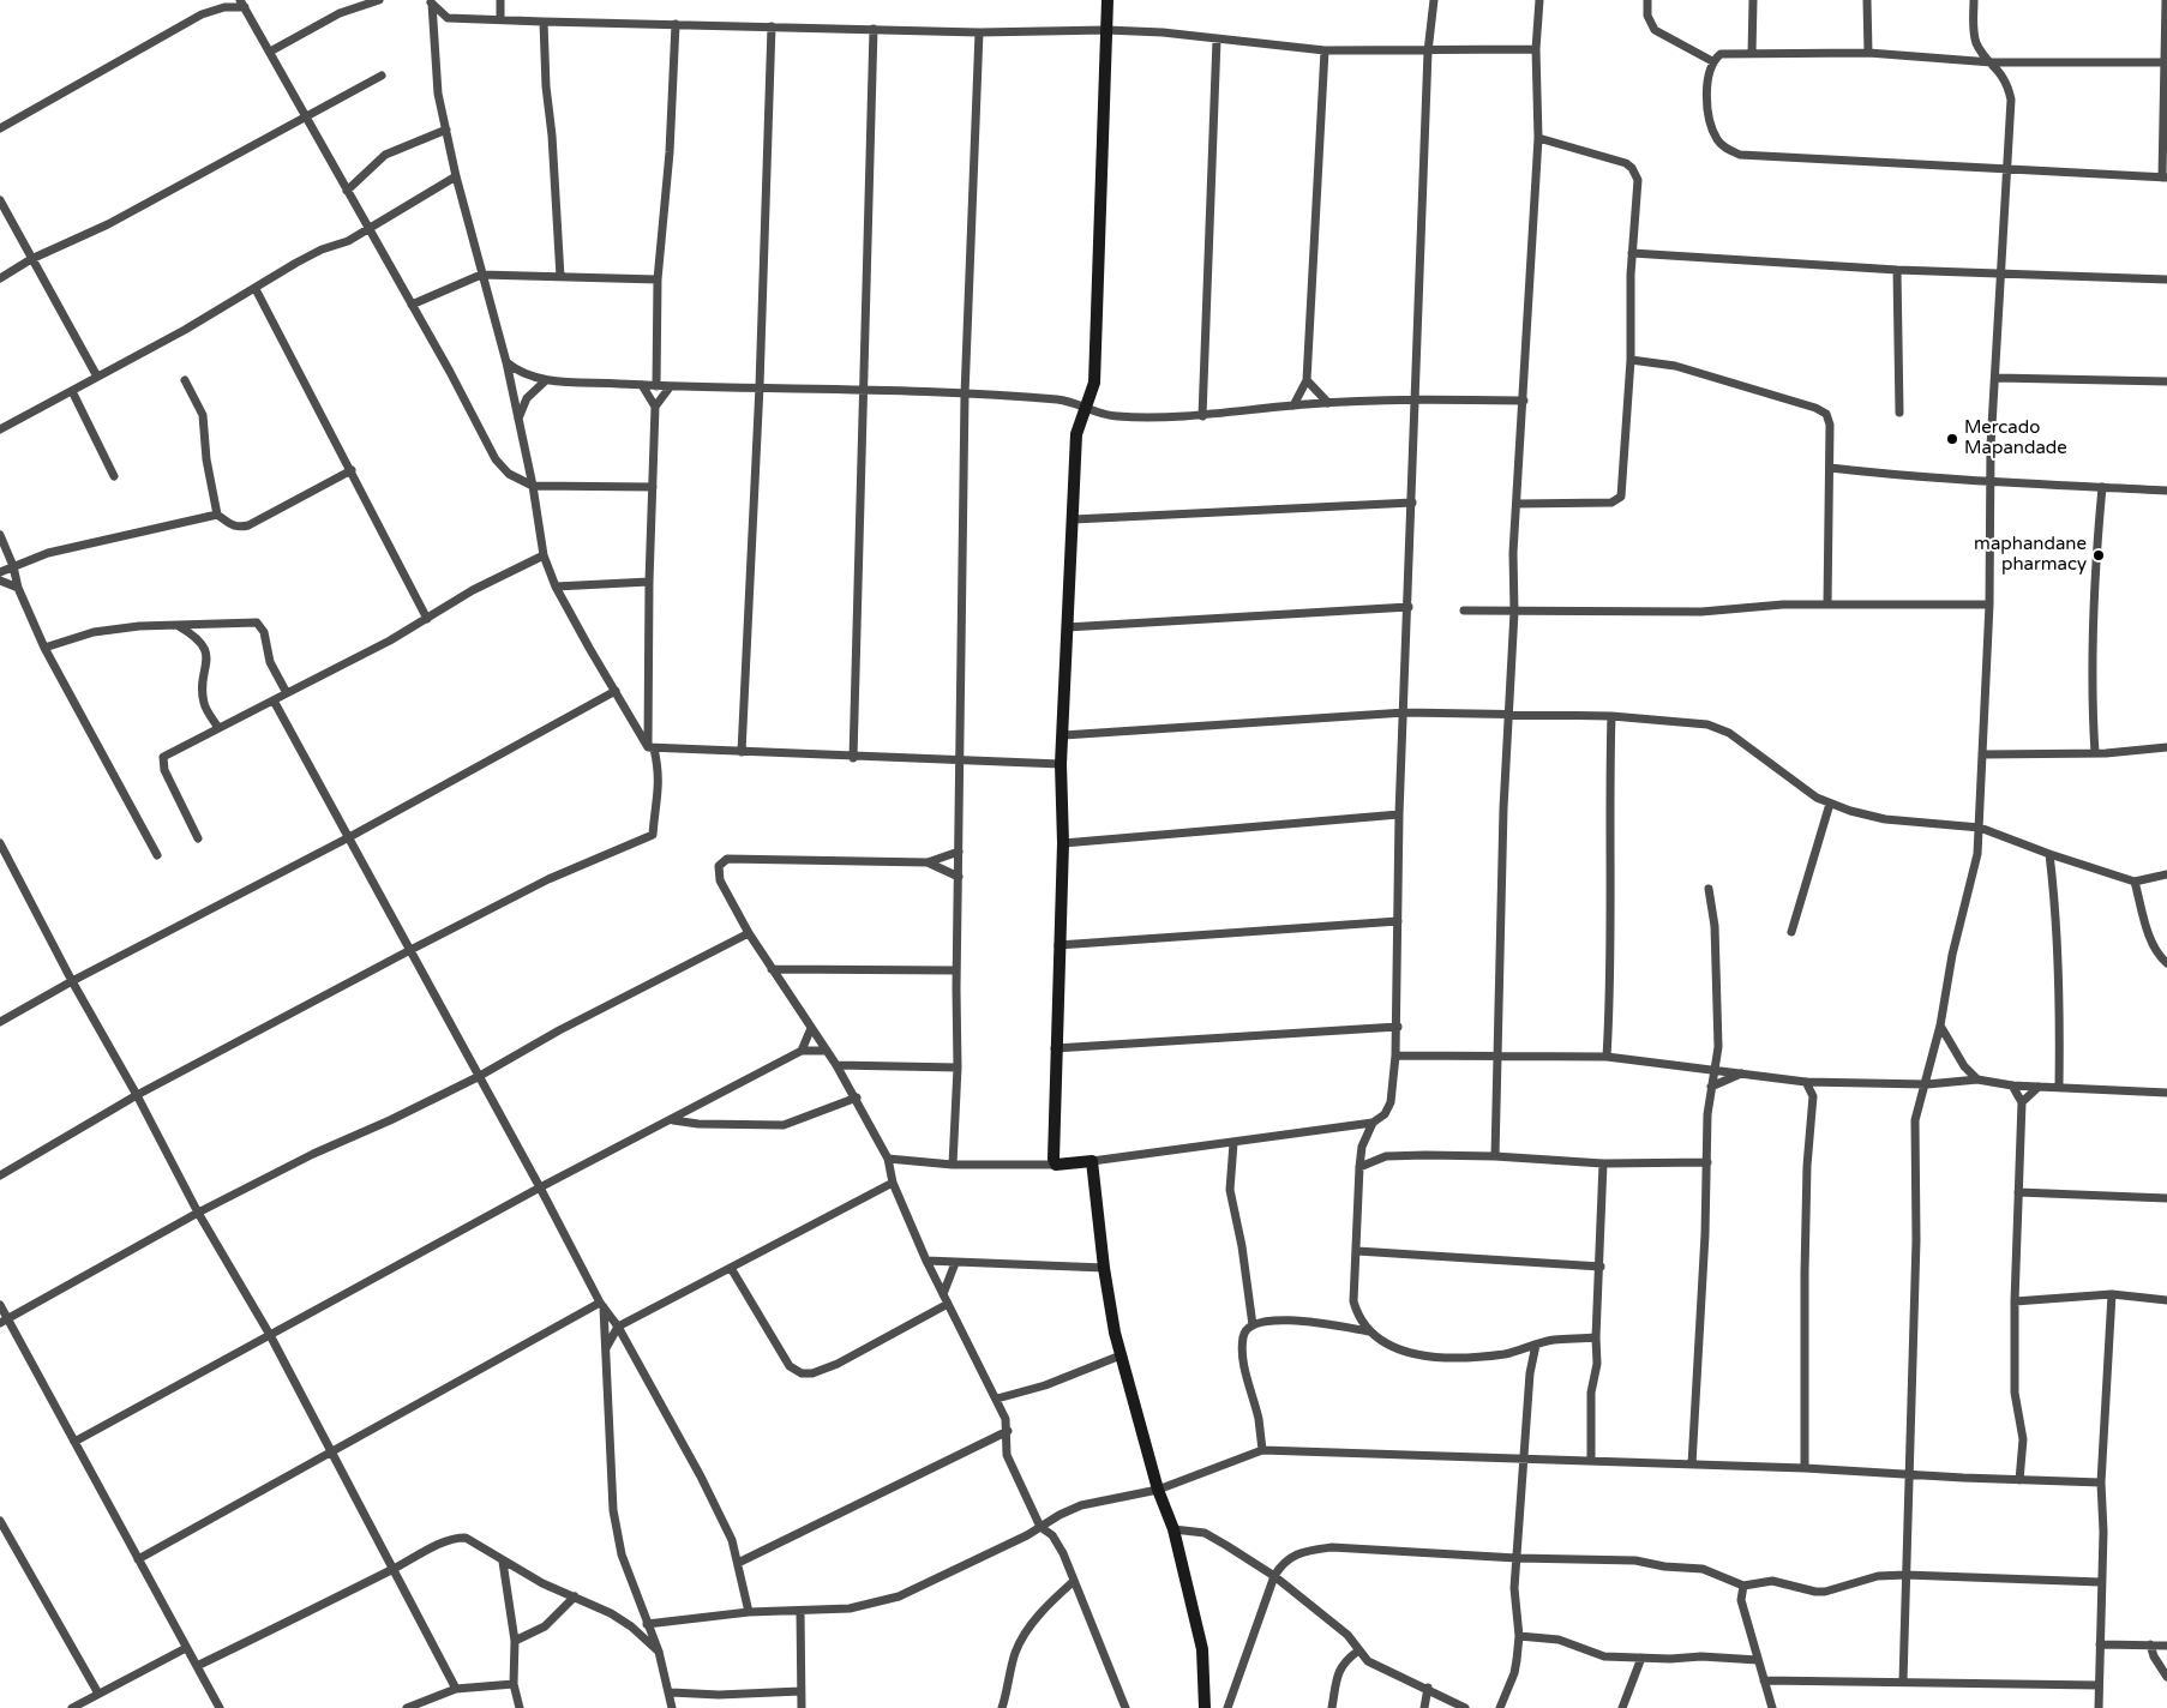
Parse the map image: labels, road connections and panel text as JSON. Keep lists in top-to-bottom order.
{
  "places": ["Mercado Mapandade", "maphandane pharmacy"]
}
